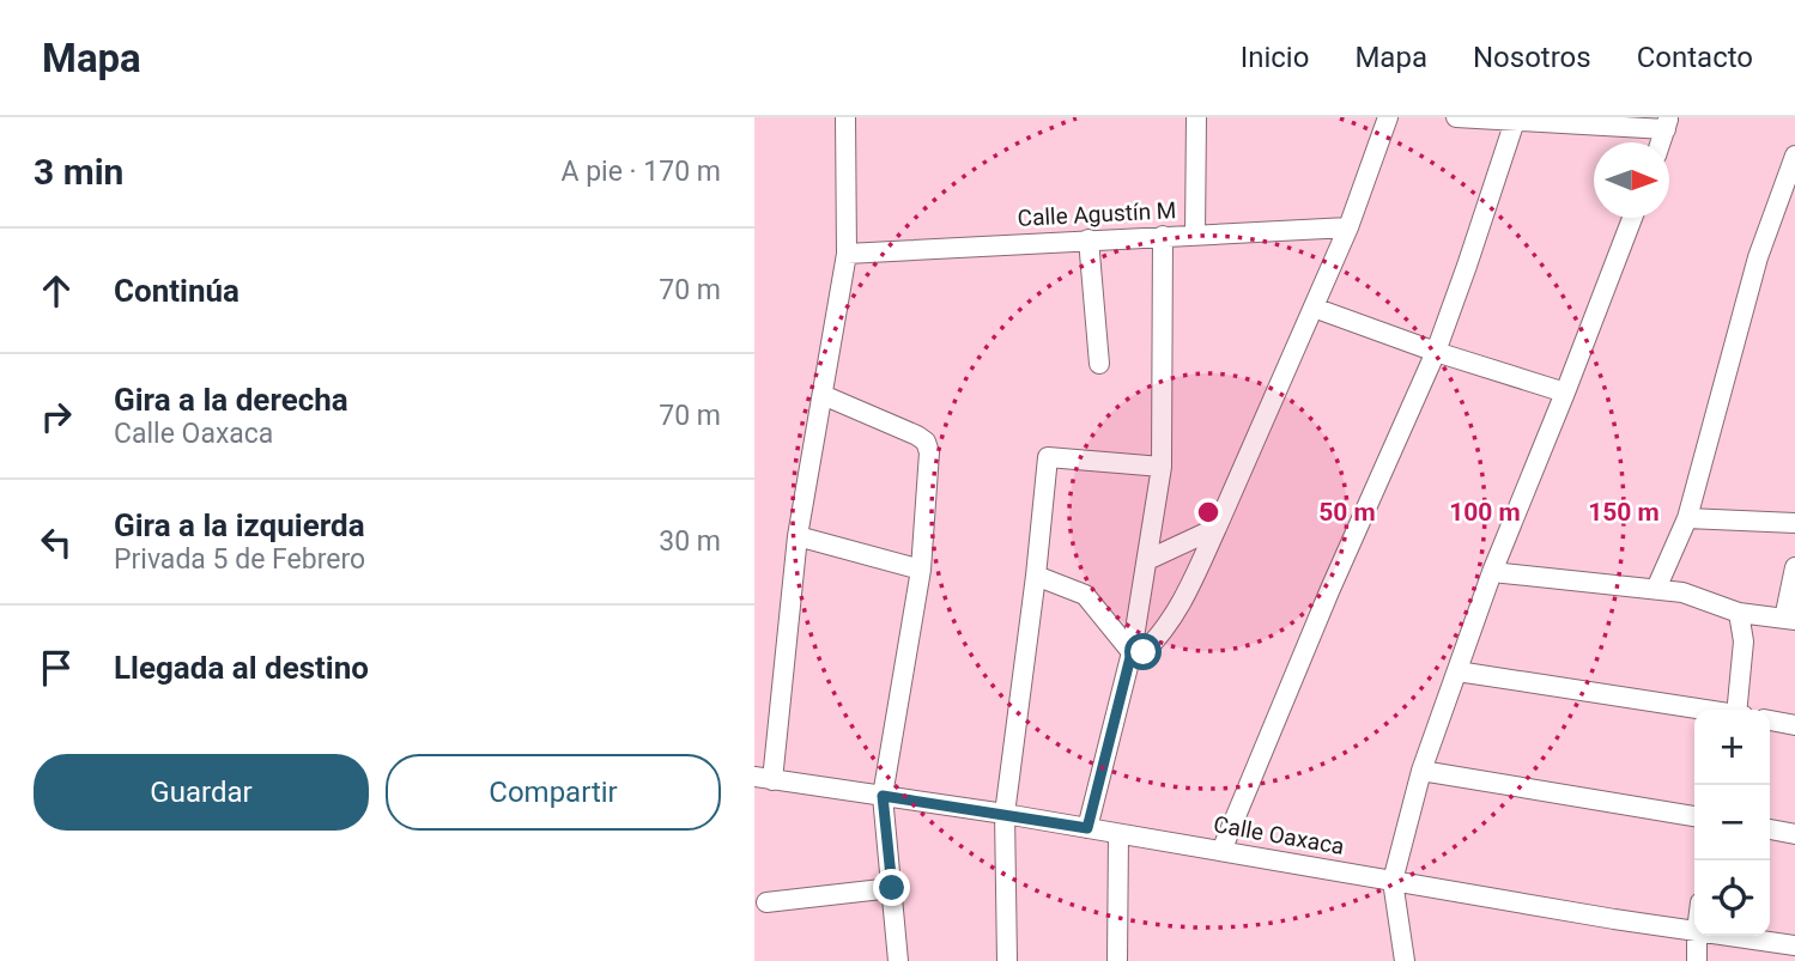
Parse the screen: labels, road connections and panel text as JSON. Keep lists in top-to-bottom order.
{
  "streets": {
    "street": ["Calle Agustín M", "Calle Oaxaca"]
  },
  "north": "right",
  "page": {
    "header": "Mapa",
    "nav": [
      "Inicio",
      "Mapa",
      "Nosotros",
      "Contacto"
    ],
    "heading": ["3 min", "A pie · 170 m"],
    "list": [
      ["Continúa", "70 m"],
      ["Gira a la derecha", "Calle Oaxaca", "70 m"],
      ["Gira a la izquierda", "Privada 5 de Febrero", "30 m"],
      "Llegada al destino"
    ],
    "map_buttons": ["+", "−"],
    "buttons": ["Guardar", "Compartir"]
  },
  "rings": ["50 m", "100 m", "150 m"]
}
